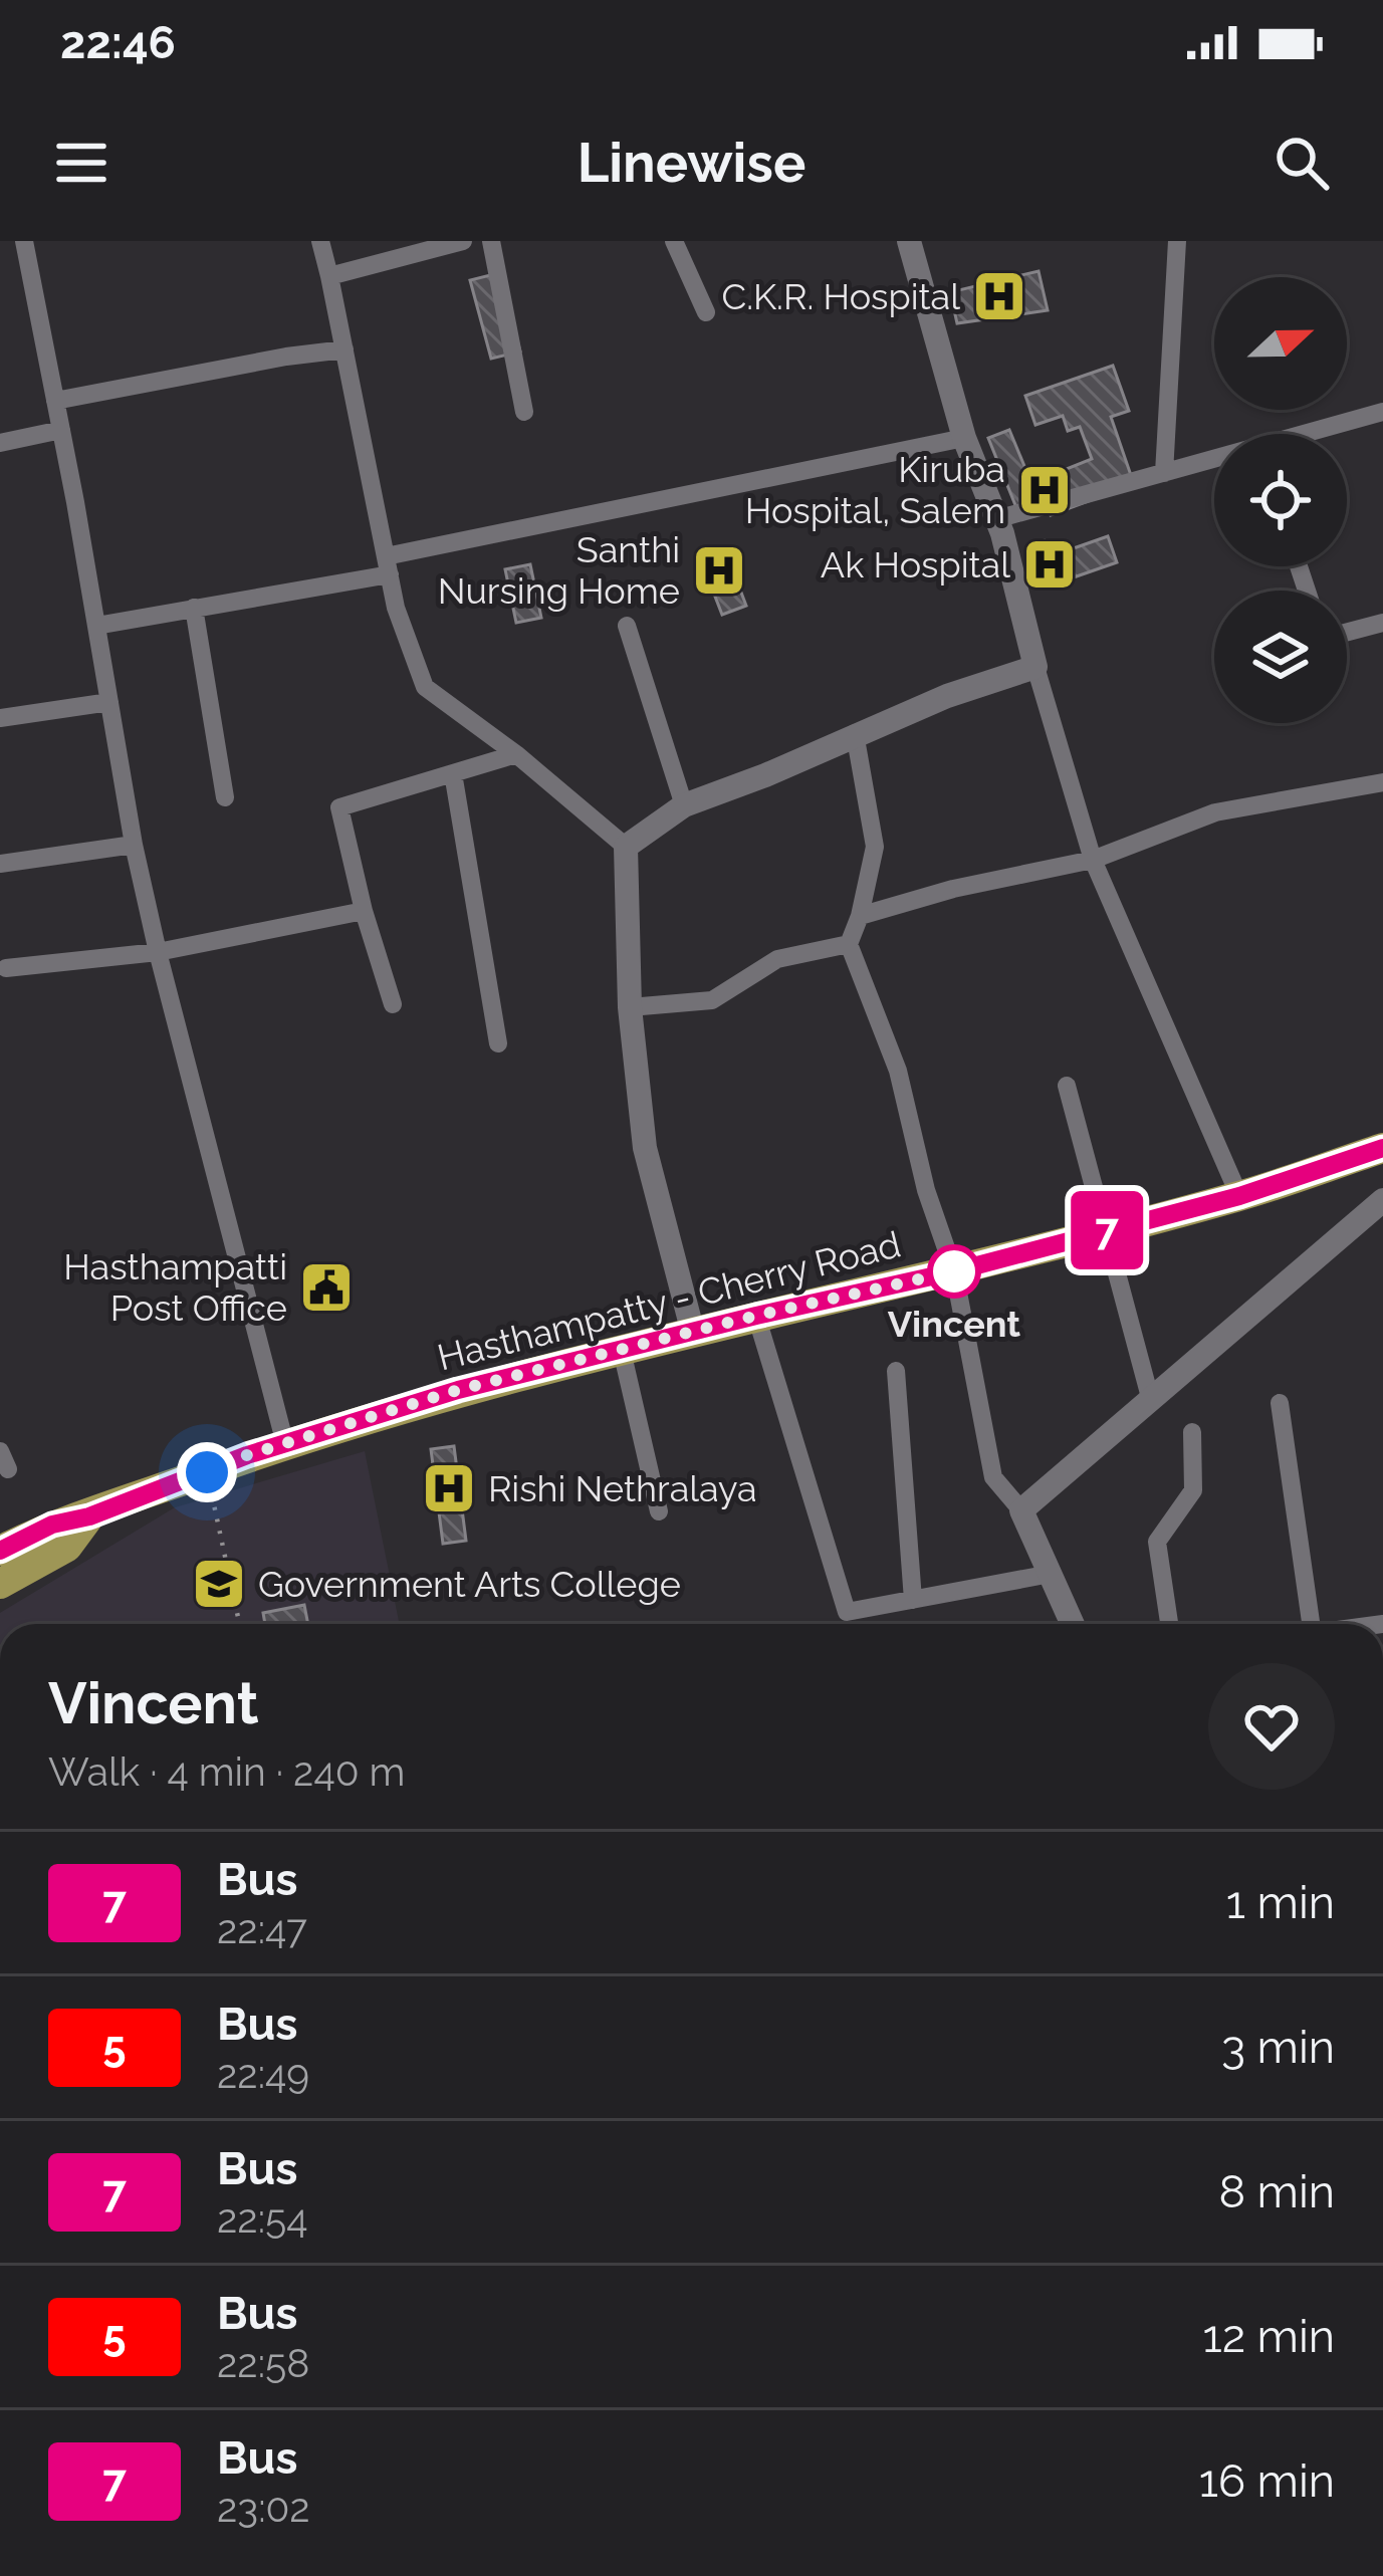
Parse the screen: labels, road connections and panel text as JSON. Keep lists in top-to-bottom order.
{
  "streets": {
    "main road": ["Hasthampatty - Cherry Road"]
  },
  "places": {
    "hospital": [
      "C.K.R. Hospital",
      "Kiruba Hospital, Salem",
      "Ak Hospital",
      "Santhi Nursing Home",
      "Rishi Nethralaya"
    ],
    "other": ["Vincent"],
    "public building": ["Hasthampatti Post Office"],
    "school or university": ["Government Arts College"]
  },
  "lines": ["bus line 7"],
  "north": "right",
  "page": {
    "status": "22:46",
    "header": "Linewise",
    "on_map": "7",
    "heading": ["Vincent", "Walk · 4 min · 240 m"],
    "list": [
      {
        "mark": "7",
        "name": "Bus",
        "note": "22:47",
        "value": "1 min"
      },
      {
        "mark": "5",
        "name": "Bus",
        "note": "22:49",
        "value": "3 min"
      },
      {
        "mark": "7",
        "name": "Bus",
        "note": "22:54",
        "value": "8 min"
      },
      {
        "mark": "5",
        "name": "Bus",
        "note": "22:58",
        "value": "12 min"
      },
      {
        "mark": "7",
        "name": "Bus",
        "note": "23:02",
        "value": "16 min"
      }
    ]
  }
}
